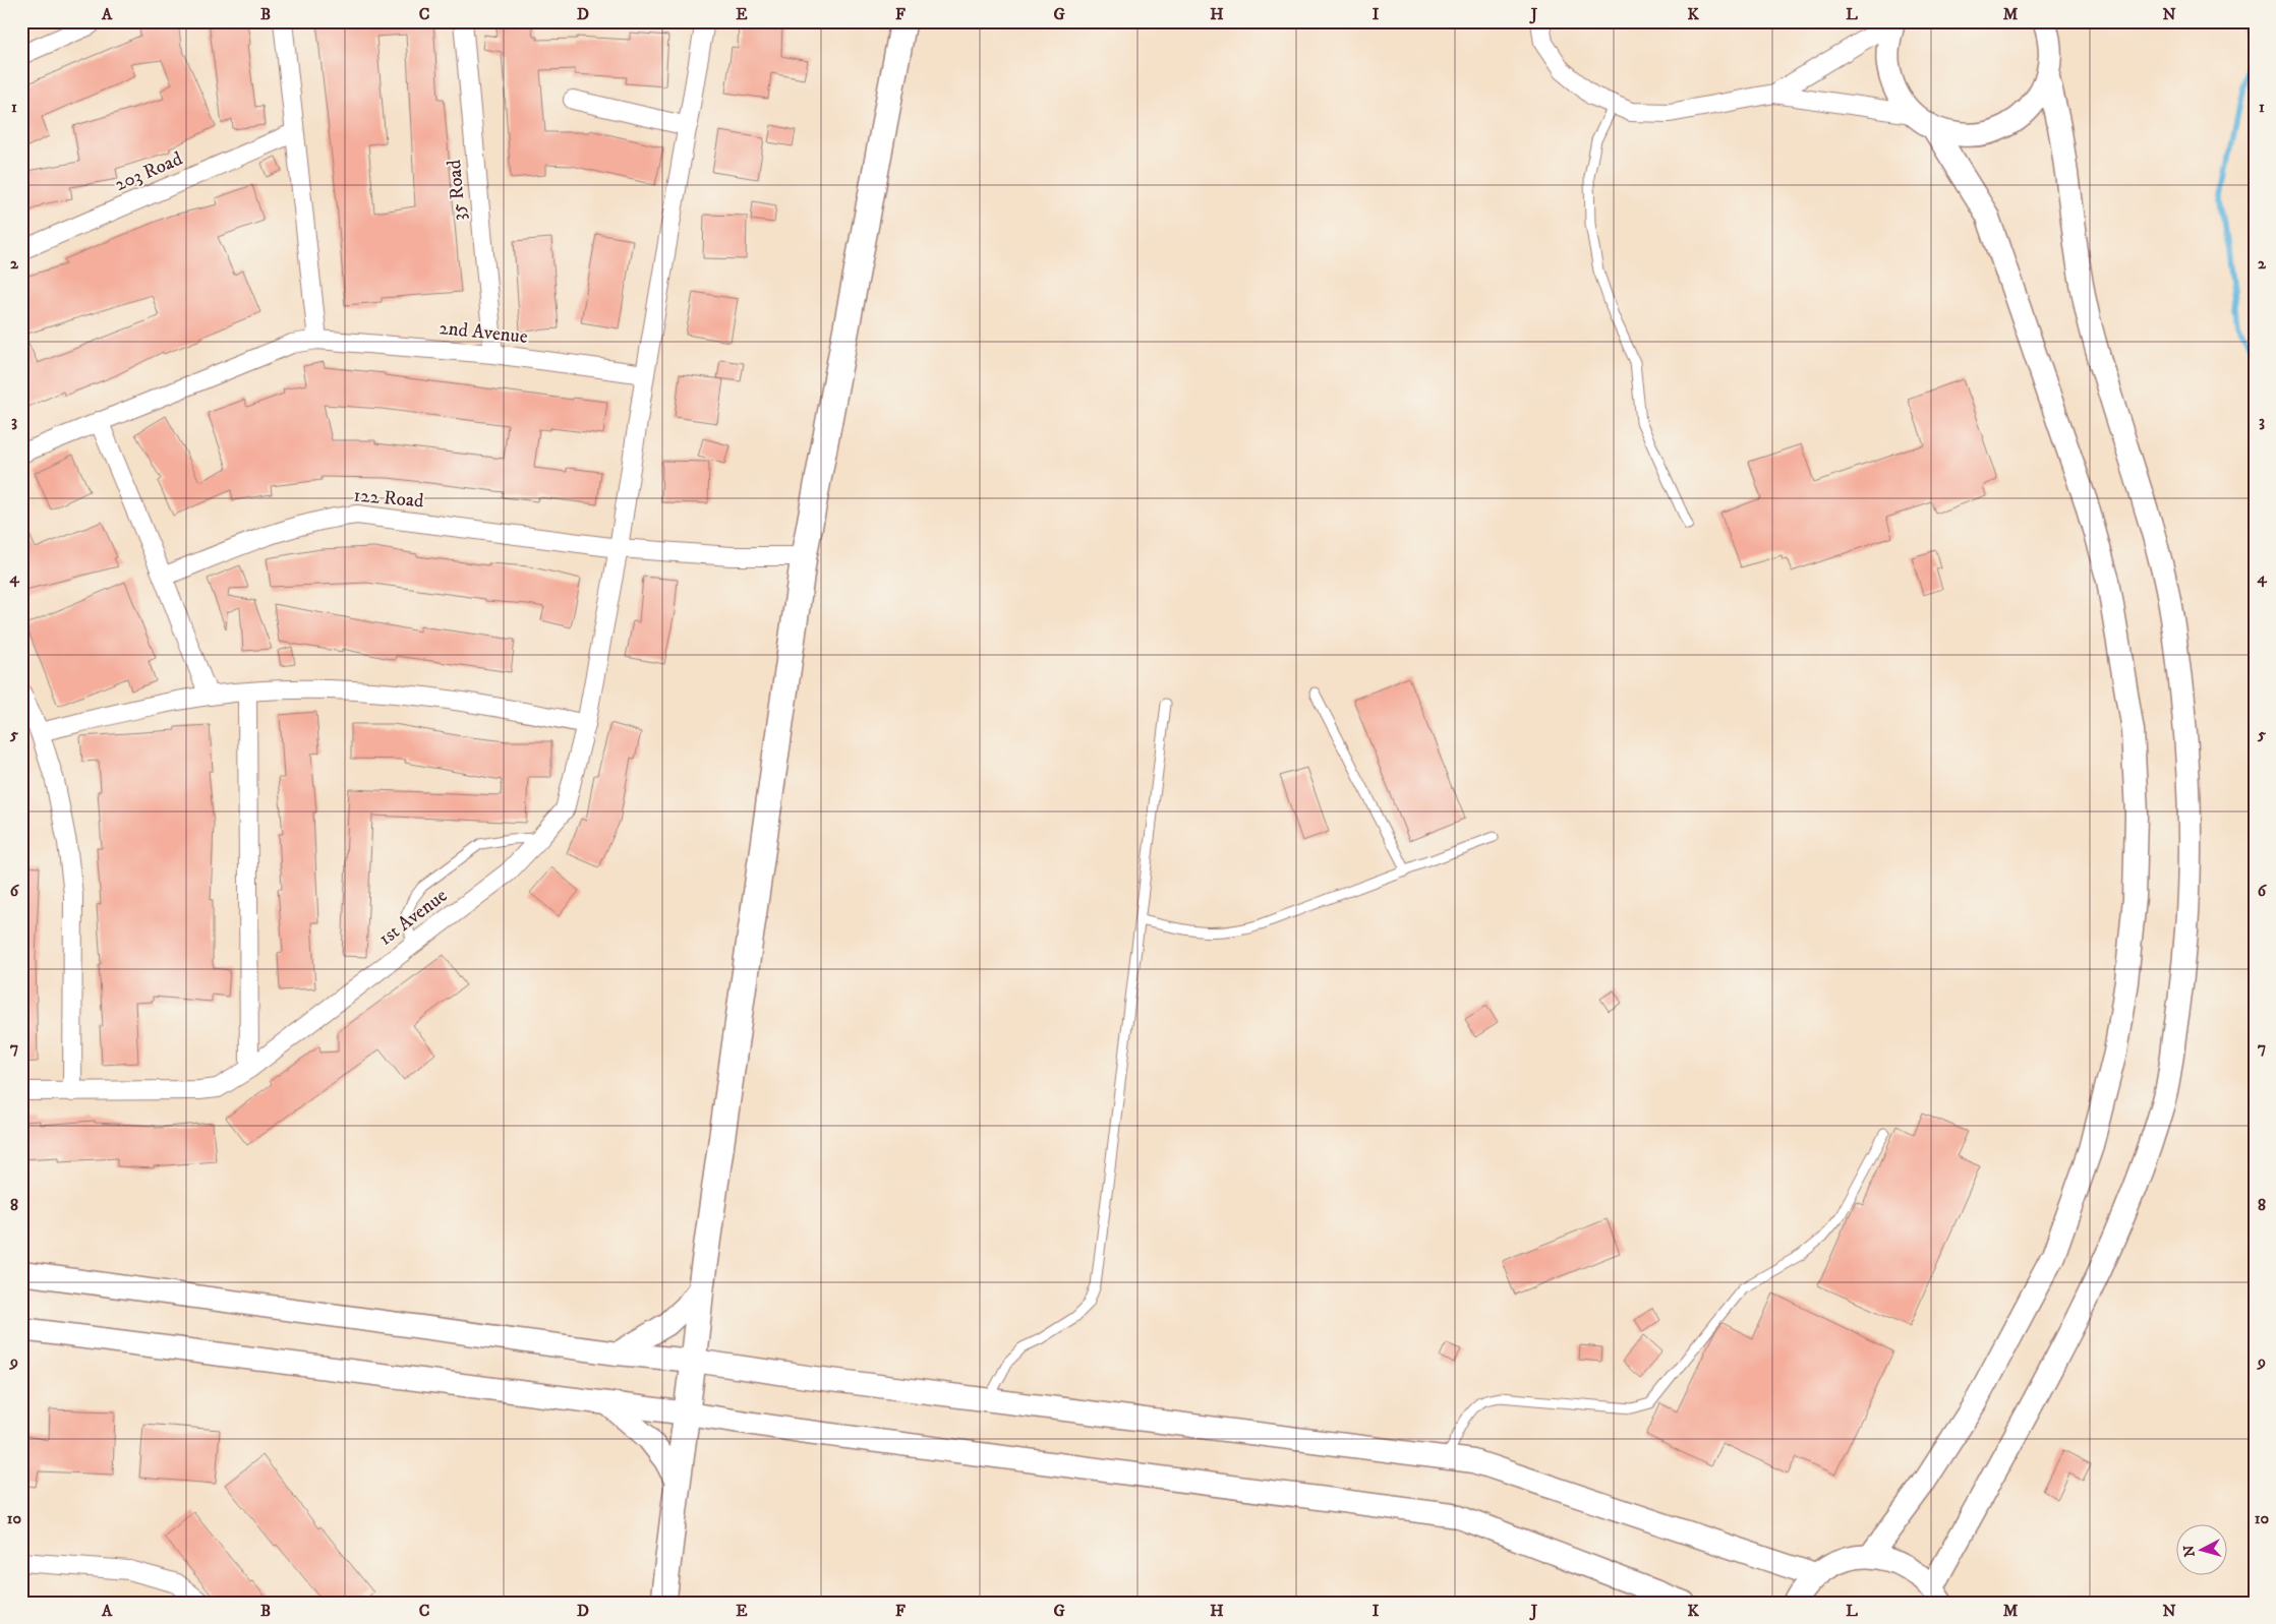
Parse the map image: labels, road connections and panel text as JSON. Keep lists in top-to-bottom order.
{
  "streets": {
    "street": [
      "203 Road",
      "35 Road",
      "2nd Avenue",
      "122 Road",
      "1st Avenue"
    ]
  },
  "crossings": [
    ["35 Road", "2nd Avenue"],
    ["2nd Avenue", "1st Avenue"],
    ["122 Road", "1st Avenue"]
  ],
  "north": "left",
  "grid": {
    "columns": [
      "A",
      "B",
      "C",
      "D",
      "E",
      "F",
      "G",
      "H",
      "I",
      "J",
      "K",
      "L",
      "M",
      "N"
    ],
    "rows": [
      "1",
      "2",
      "3",
      "4",
      "5",
      "6",
      "7",
      "8",
      "9",
      "10"
    ]
  }
}
